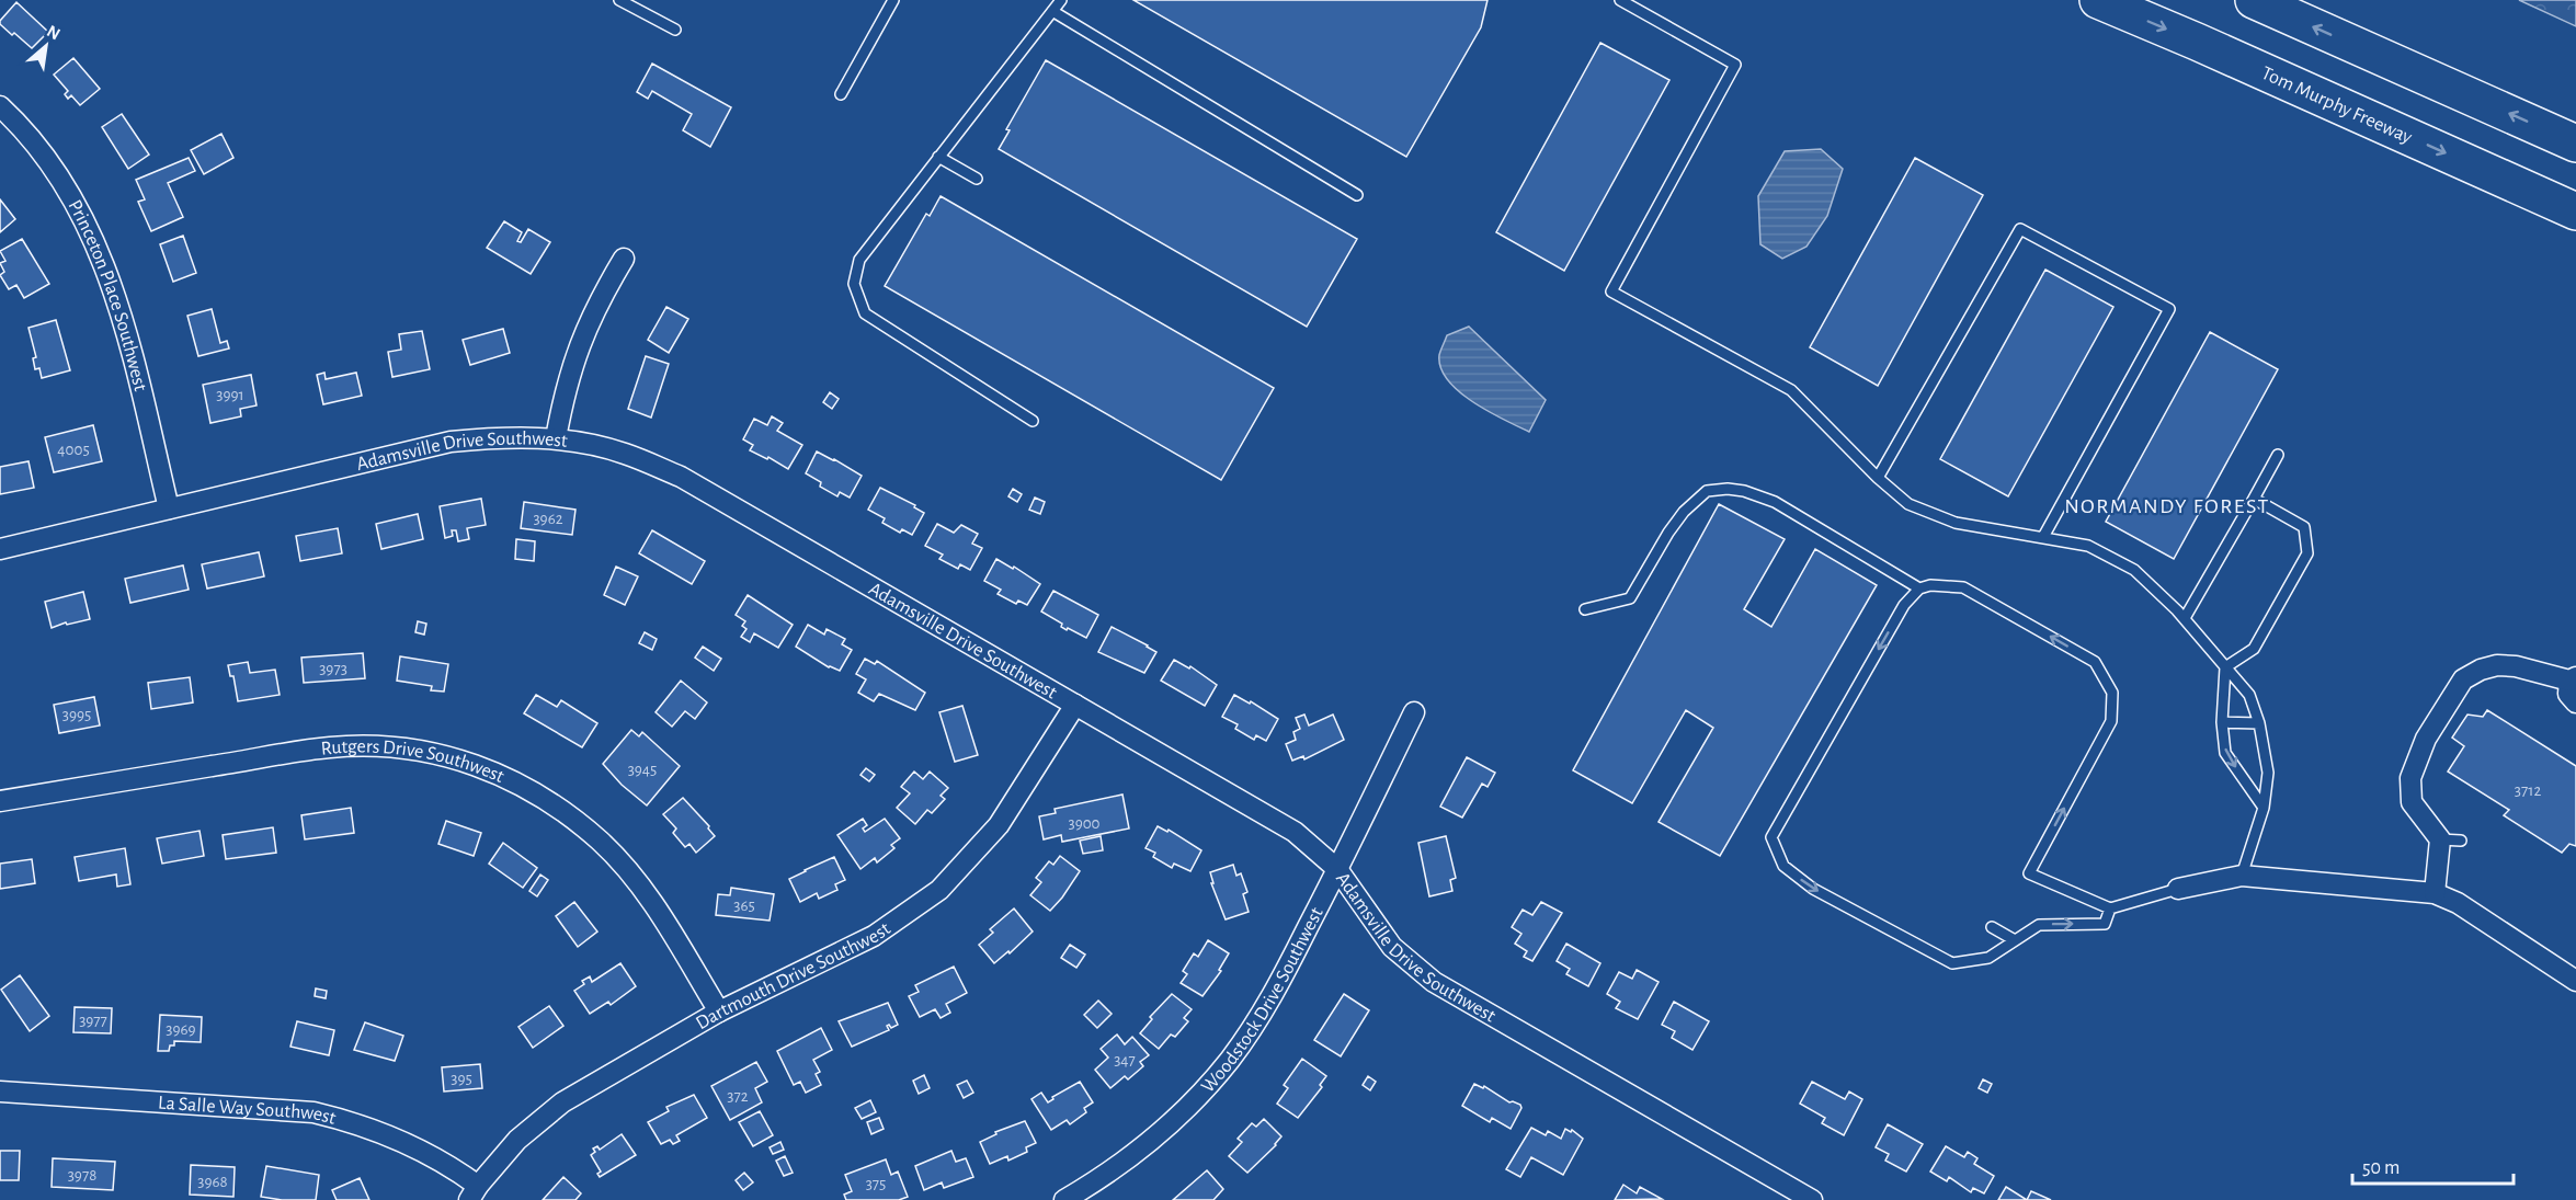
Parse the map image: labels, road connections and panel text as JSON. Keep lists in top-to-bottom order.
{
  "streets": {
    "highway": ["Tom Murphy Freeway"],
    "street": [
      "Princeton Place Southwest",
      "Adamsville Drive Southwest",
      "Rutgers Drive Southwest",
      "Dartmouth Drive Southwest",
      "Woodstock Drive Southwest",
      "La Salle Way Southwest"
    ]
  },
  "crossings": [
    ["Princeton Place Southwest", "Adamsville Drive Southwest"],
    ["Adamsville Drive Southwest", "Dartmouth Drive Southwest"],
    ["Adamsville Drive Southwest", "Woodstock Drive Southwest"],
    ["Rutgers Drive Southwest", "Dartmouth Drive Southwest"],
    ["Dartmouth Drive Southwest", "La Salle Way Southwest"]
  ],
  "districts": ["NORMANDY FOREST"],
  "house_numbers": [
    "3991",
    "4005",
    "3962",
    "3973",
    "3995",
    "3945",
    "3712",
    "3900",
    "365",
    "3977",
    "3969",
    "347",
    "395",
    "372",
    "3978",
    "3968",
    "375"
  ],
  "scale_bar": "50 m",
  "north": "top right"
}
